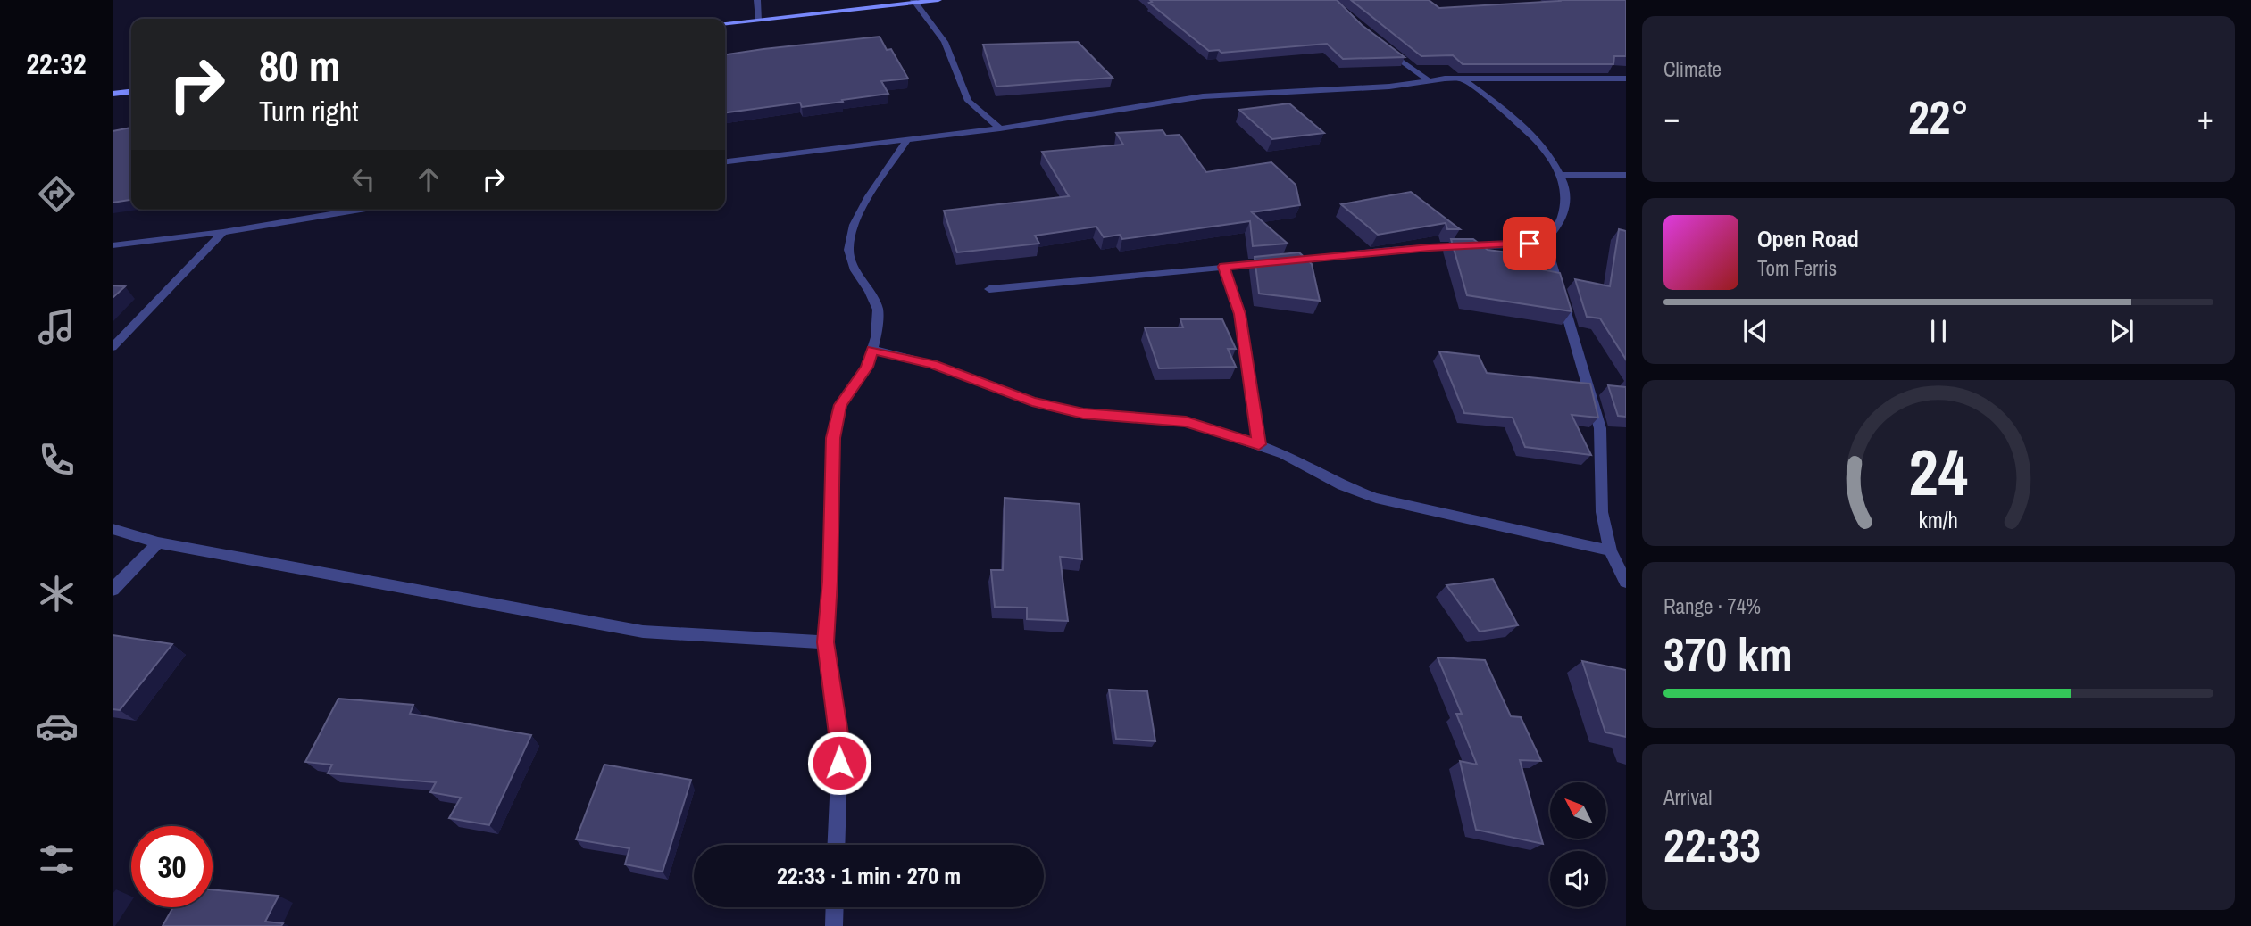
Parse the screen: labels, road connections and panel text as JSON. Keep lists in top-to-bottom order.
{
  "north": "top left",
  "page": {
    "tabs": "22:32",
    "tile": [
      "Climate",
      ["Range · 74%", "370 km"],
      ["Arrival", "22:33"]
    ],
    "turn": ["80 m", "Turn right"],
    "heat": ["−", "22°", "+"],
    "song": ["Open Road", "Tom Ferris"],
    "limit": "30",
    "trip": "22:33 · 1 min · 270 m",
    "gauge": ["24", "km/h"]
  }
}
